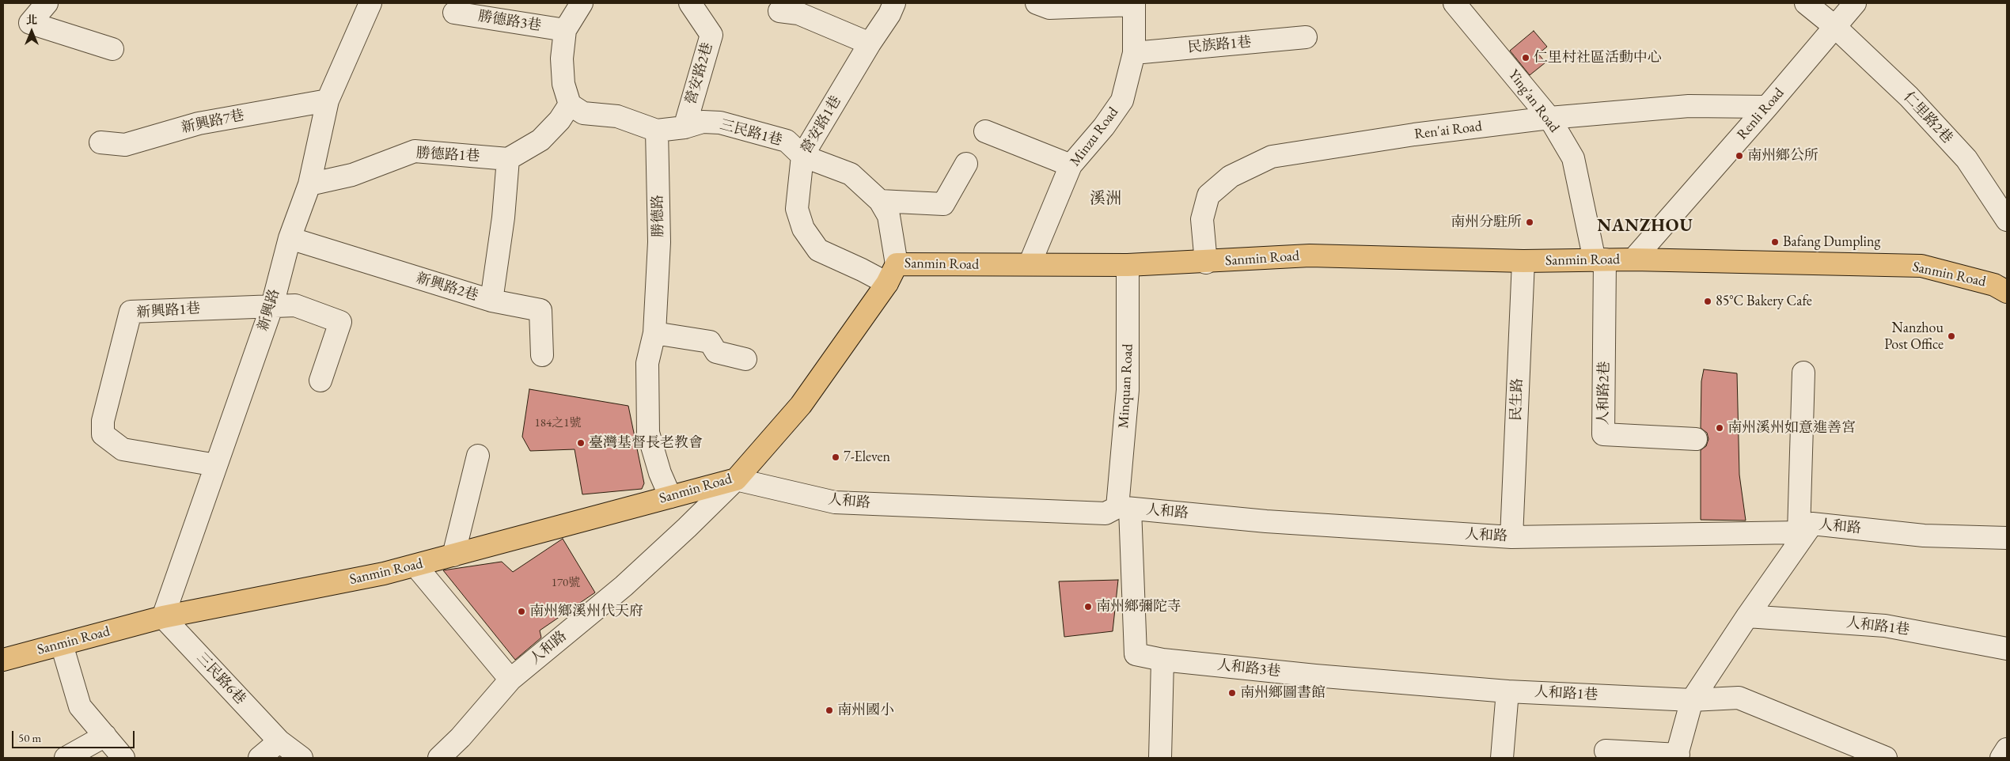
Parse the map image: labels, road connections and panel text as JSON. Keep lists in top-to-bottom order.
{
  "streets": {
    "main road": ["Sanmin Road"],
    "street": [
      "勝德路3巷",
      "民族路1巷",
      "營安路2巷",
      "Ying'an Road",
      "Renli Road",
      "仁里路2巷",
      "新興路7巷",
      "營安路1巷",
      "Ren'ai Road",
      "三民路1巷",
      "Minzu Road",
      "勝德路1巷",
      "勝德路",
      "新興路2巷",
      "新興路",
      "新興路1巷",
      "Minquan Road",
      "人和路2巷",
      "民生路",
      "人和路",
      "人和路1巷",
      "人和路3巷",
      "三民路6巷"
    ]
  },
  "crossings": [
    ["民族路1巷", "Minzu Road"],
    ["營安路2巷", "三民路1巷"],
    ["Ying'an Road", "Ren'ai Road"],
    ["Ying'an Road", "Sanmin Road"],
    ["Ying'an Road", "人和路2巷"],
    ["Renli Road", "仁里路2巷"],
    ["Renli Road", "Ren'ai Road"],
    ["Renli Road", "Sanmin Road"],
    ["新興路7巷", "新興路"],
    ["營安路1巷", "三民路1巷"],
    ["營安路1巷", "Sanmin Road"],
    ["Ren'ai Road", "Sanmin Road"],
    ["三民路1巷", "勝德路"],
    ["三民路1巷", "Sanmin Road"],
    ["Minzu Road", "Sanmin Road"],
    ["勝德路1巷", "新興路2巷"],
    ["勝德路1巷", "新興路"],
    ["勝德路", "Sanmin Road"],
    ["Sanmin Road", "新興路"],
    ["Sanmin Road", "Minquan Road"],
    ["Sanmin Road", "人和路2巷"],
    ["Sanmin Road", "民生路"],
    ["Sanmin Road", "人和路"],
    ["Sanmin Road", "三民路6巷"],
    ["新興路2巷", "新興路"],
    ["新興路", "新興路1巷"],
    ["新興路", "三民路6巷"],
    ["Minquan Road", "人和路"],
    ["Minquan Road", "人和路3巷"],
    ["民生路", "人和路"],
    ["人和路", "人和路3巷"],
    ["人和路1巷", "人和路3巷"]
  ],
  "districts": ["溪洲", "NANZHOU"],
  "places": [
    "仁里村社區活動中心",
    "南州鄉公所",
    "南州分駐所",
    "Bafang Dumpling",
    "85°C Bakery Cafe",
    "Nanzhou Post Office",
    "南州溪州如意進善宮",
    "臺灣基督長老教會",
    "7-Eleven",
    "南州鄉彌陀寺",
    "南州鄉溪州代天府",
    "南州鄉圖書館",
    "南州國小"
  ],
  "house_numbers": ["184之1號", "170號"],
  "scale_bar": "50 m",
  "north": "top"
}
